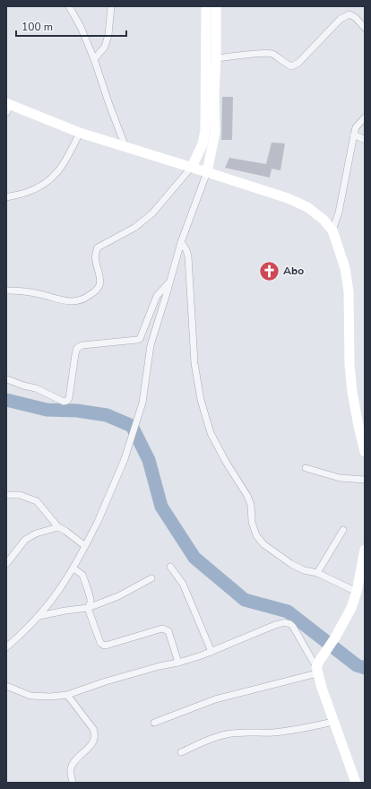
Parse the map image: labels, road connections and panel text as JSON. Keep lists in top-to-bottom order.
{
  "places": {
    "church": ["Abo"]
  },
  "scale_bar": "100 m"
}
